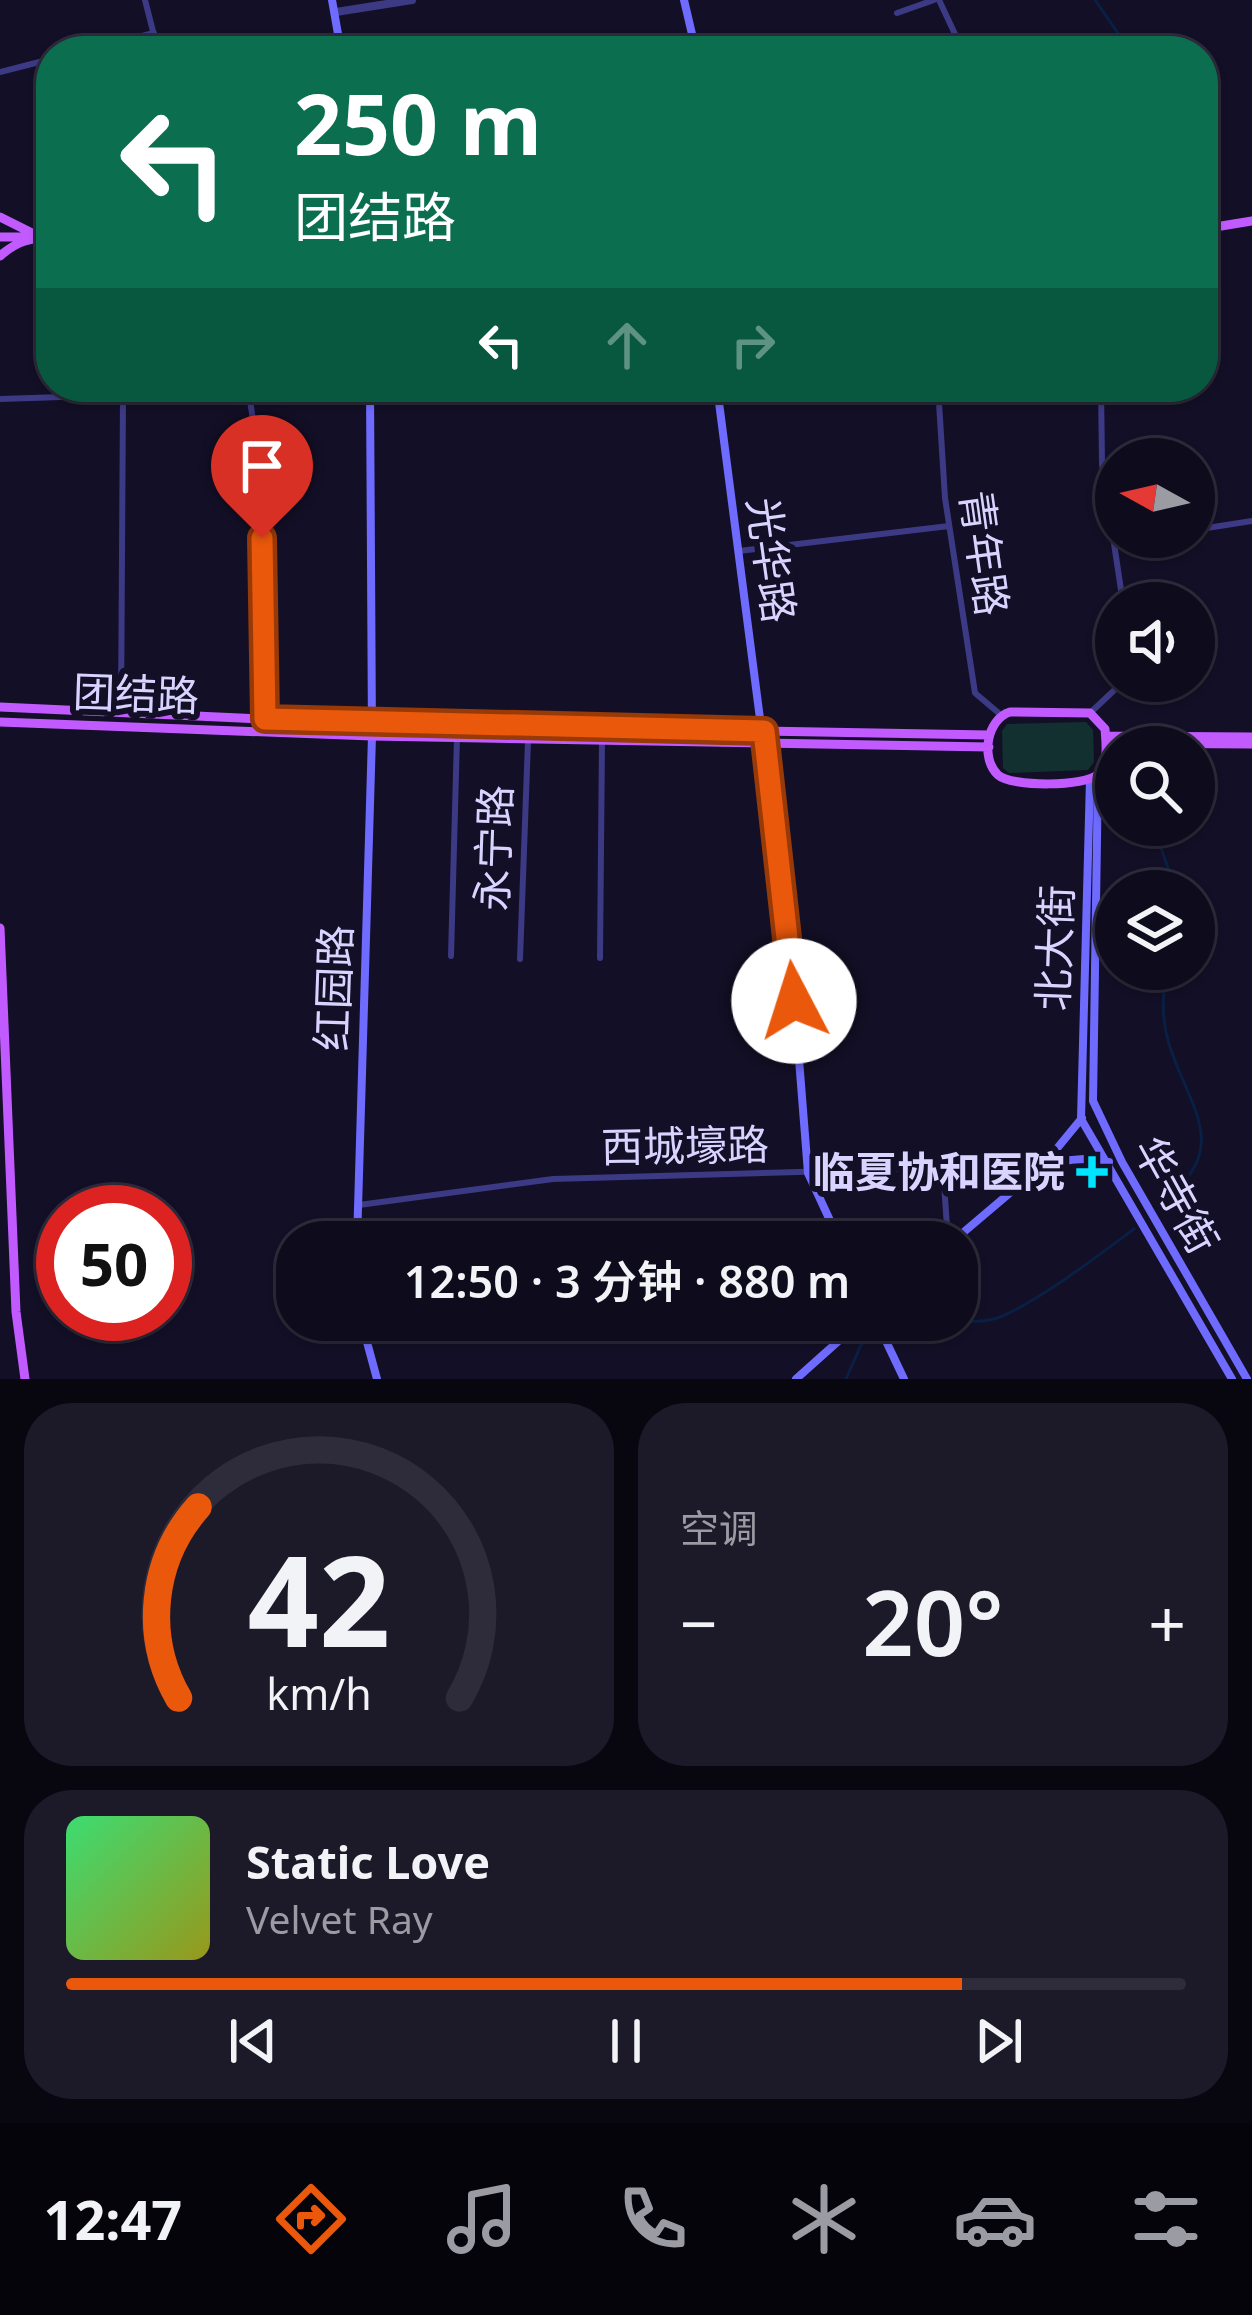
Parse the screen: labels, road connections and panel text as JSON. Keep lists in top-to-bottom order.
{
  "streets": {
    "main road": [
      "光华路",
      "团结路",
      "北大街",
      "红园路",
      "华寺街"
    ],
    "street": ["青年路", "永宁路", "西城壕路"]
  },
  "crossings": [
    ["光华路", "团结路"],
    ["光华路", "西城壕路"],
    ["团结路", "永宁路"],
    ["团结路", "红园路"],
    ["北大街", "华寺街"],
    ["红园路", "西城壕路"]
  ],
  "places": {
    "health": ["临夏协和医院"]
  },
  "north": "left",
  "page": {
    "turn": ["250 m", "团结路"],
    "limit": "50",
    "trip": "12:50 · 3 分钟 · 880 m",
    "tile": "空调",
    "heat": ["−", "20°", "+"],
    "song": ["Static Love", "Velvet Ray"],
    "tabs": "12:47",
    "gauge": ["42", "km/h"]
  }
}
